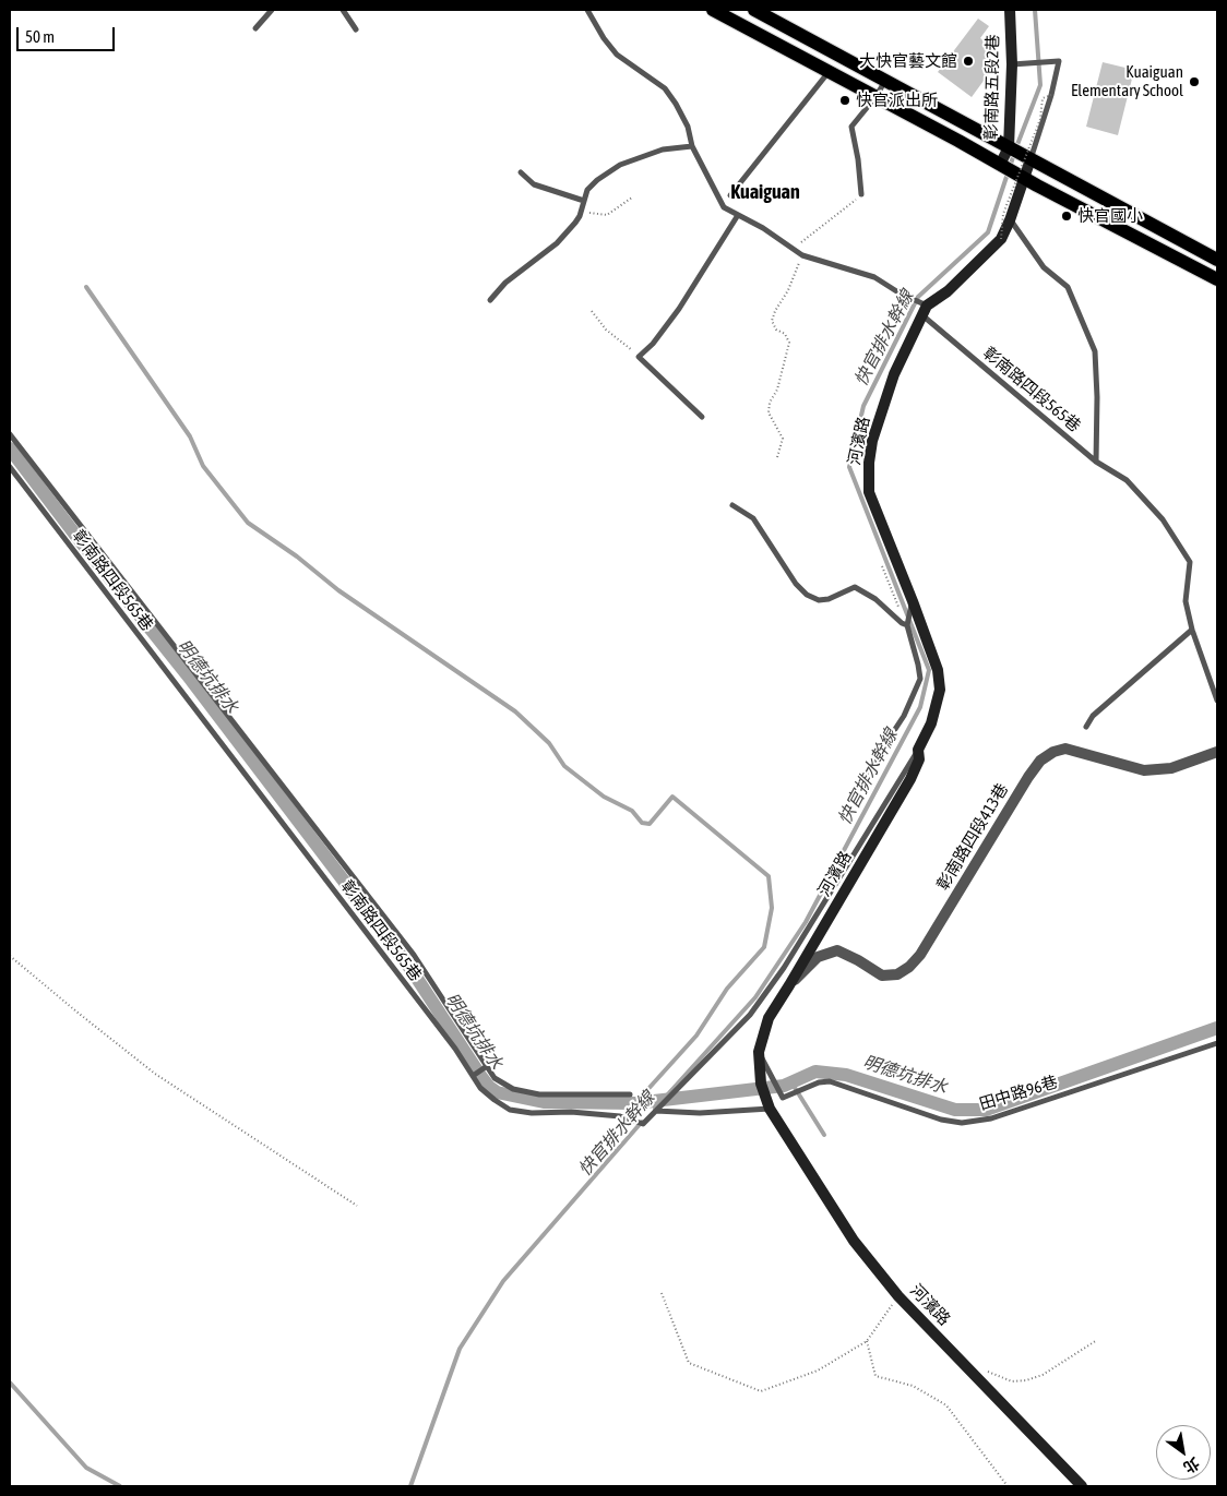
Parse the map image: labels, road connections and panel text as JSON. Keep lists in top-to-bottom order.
{
  "streets": {
    "street": ["彰南路五段2巷", "河濱路", "彰南路四段413巷"],
    "lane": ["彰南路四段565巷", "田中路96巷"]
  },
  "crossings": [
    ["彰南路四段565巷", "河濱路"],
    ["河濱路", "彰南路四段413巷"],
    ["河濱路", "田中路96巷"]
  ],
  "districts": ["Kuaiguan"],
  "water": ["快官排水幹線", "明德坑排水"],
  "places": [
    "大快官藝文館",
    "Kuaiguan Elementary School",
    "快官派出所",
    "快官國小"
  ],
  "scale_bar": "50 m",
  "north": "bottom right"
}
